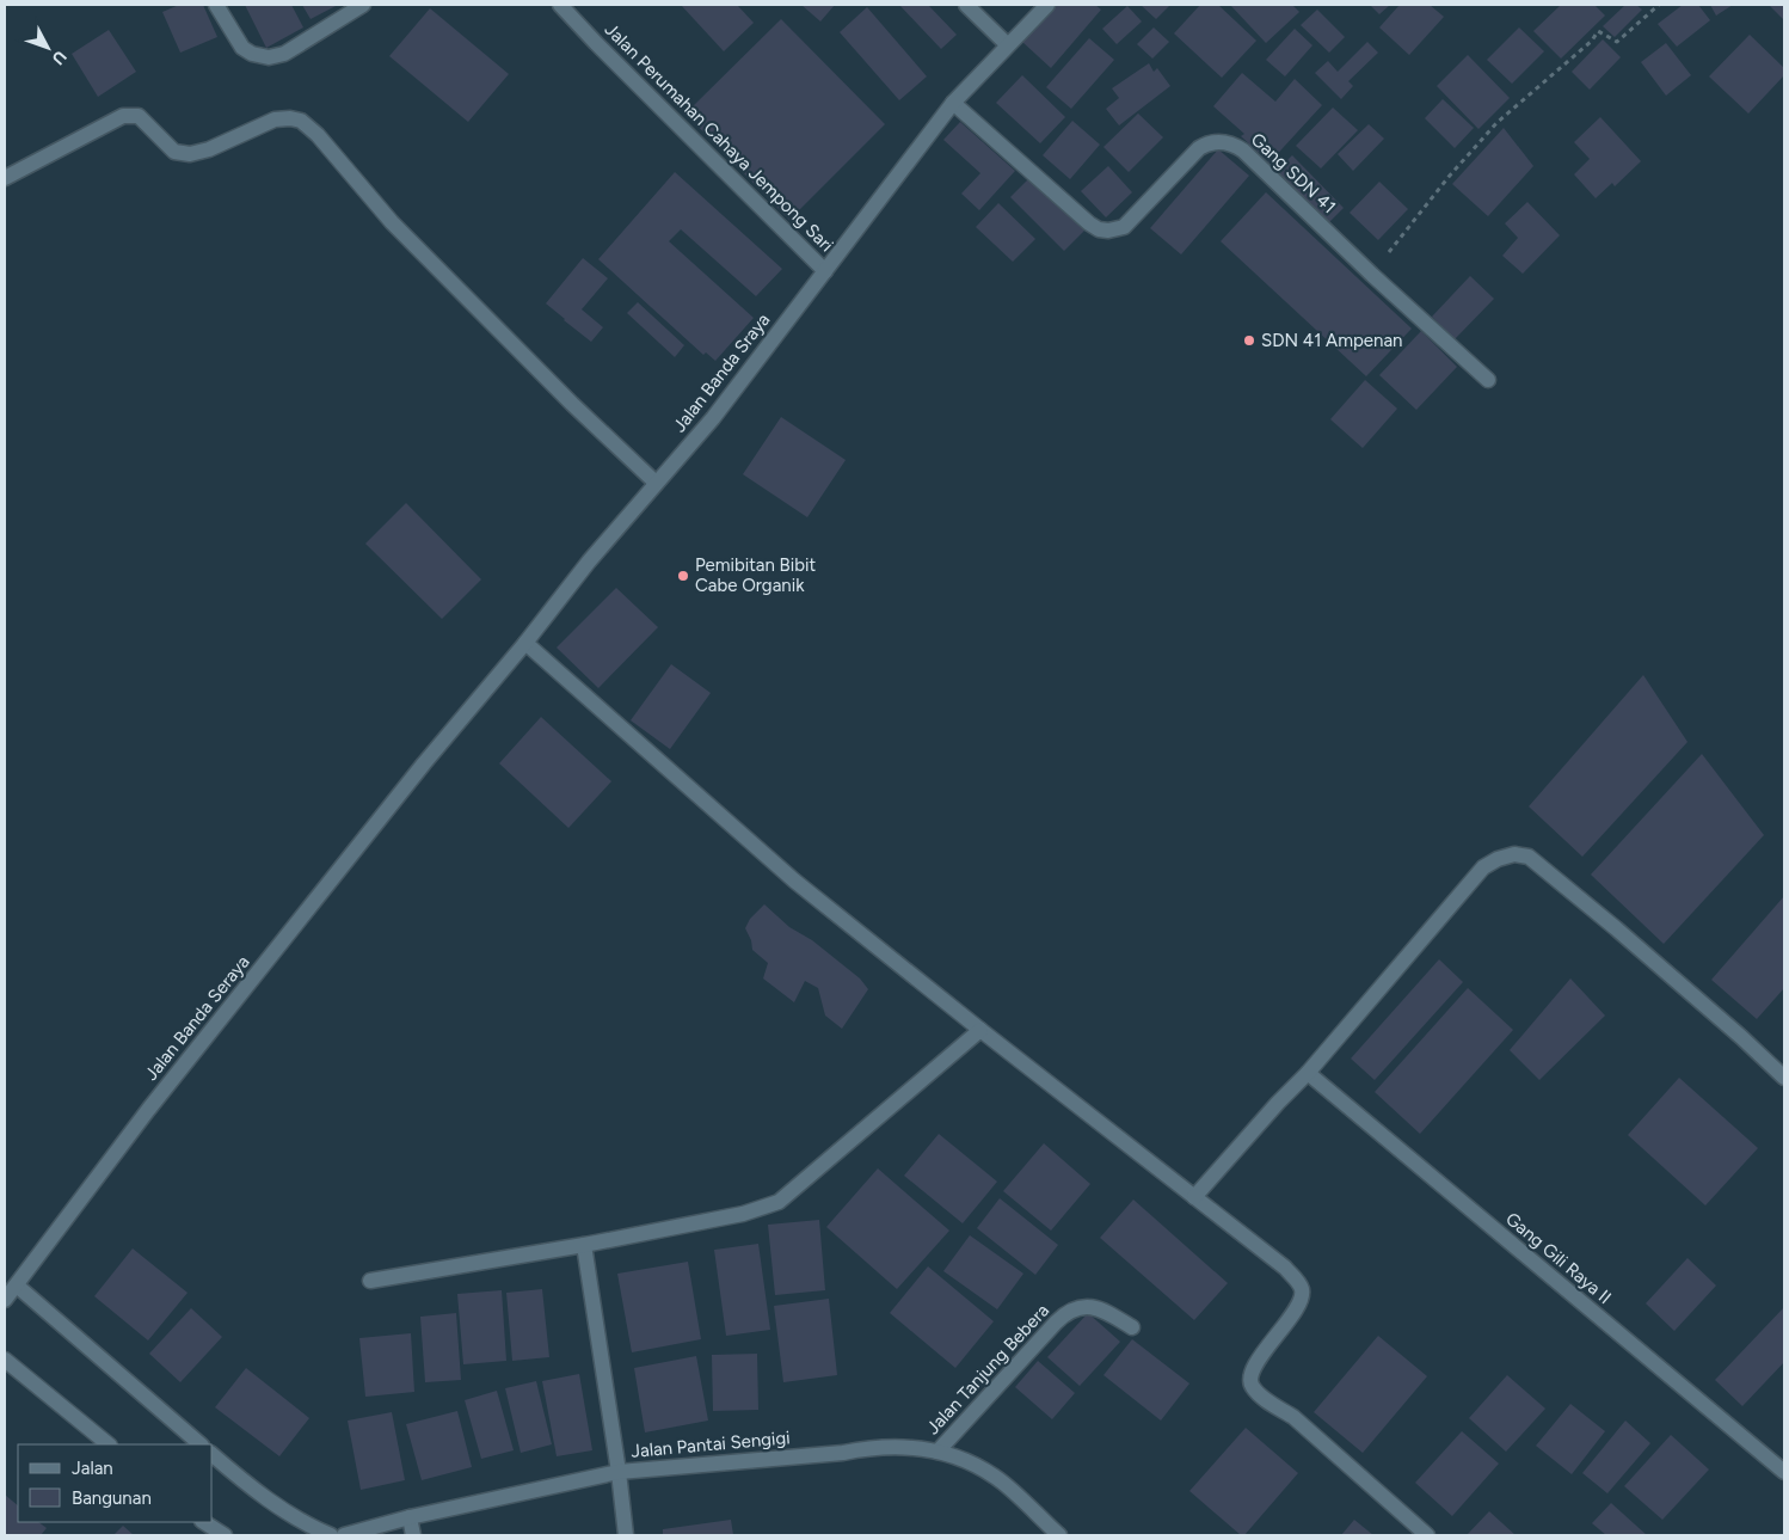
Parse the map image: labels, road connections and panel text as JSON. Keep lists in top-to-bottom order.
{
  "streets": {
    "street": [
      "Jalan Perumahan Cahaya Jempong Sari",
      "Gang SDN 41",
      "Jalan Banda Sraya",
      "Jalan Banda Seraya",
      "Gang Gili Raya II",
      "Jalan Tanjung Bebera",
      "Jalan Pantai Sengigi"
    ]
  },
  "crossings": [
    ["Jalan Perumahan Cahaya Jempong Sari", "Jalan Banda Sraya"],
    ["Gang SDN 41", "Jalan Banda Sraya"],
    ["Jalan Banda Sraya", "Jalan Banda Seraya"],
    ["Jalan Tanjung Bebera", "Jalan Pantai Sengigi"]
  ],
  "places": ["SDN 41 Ampenan", "Pemibitan Bibit Cabe Organik"],
  "legend": ["Jalan", "Bangunan"],
  "north": "bottom right"
}
